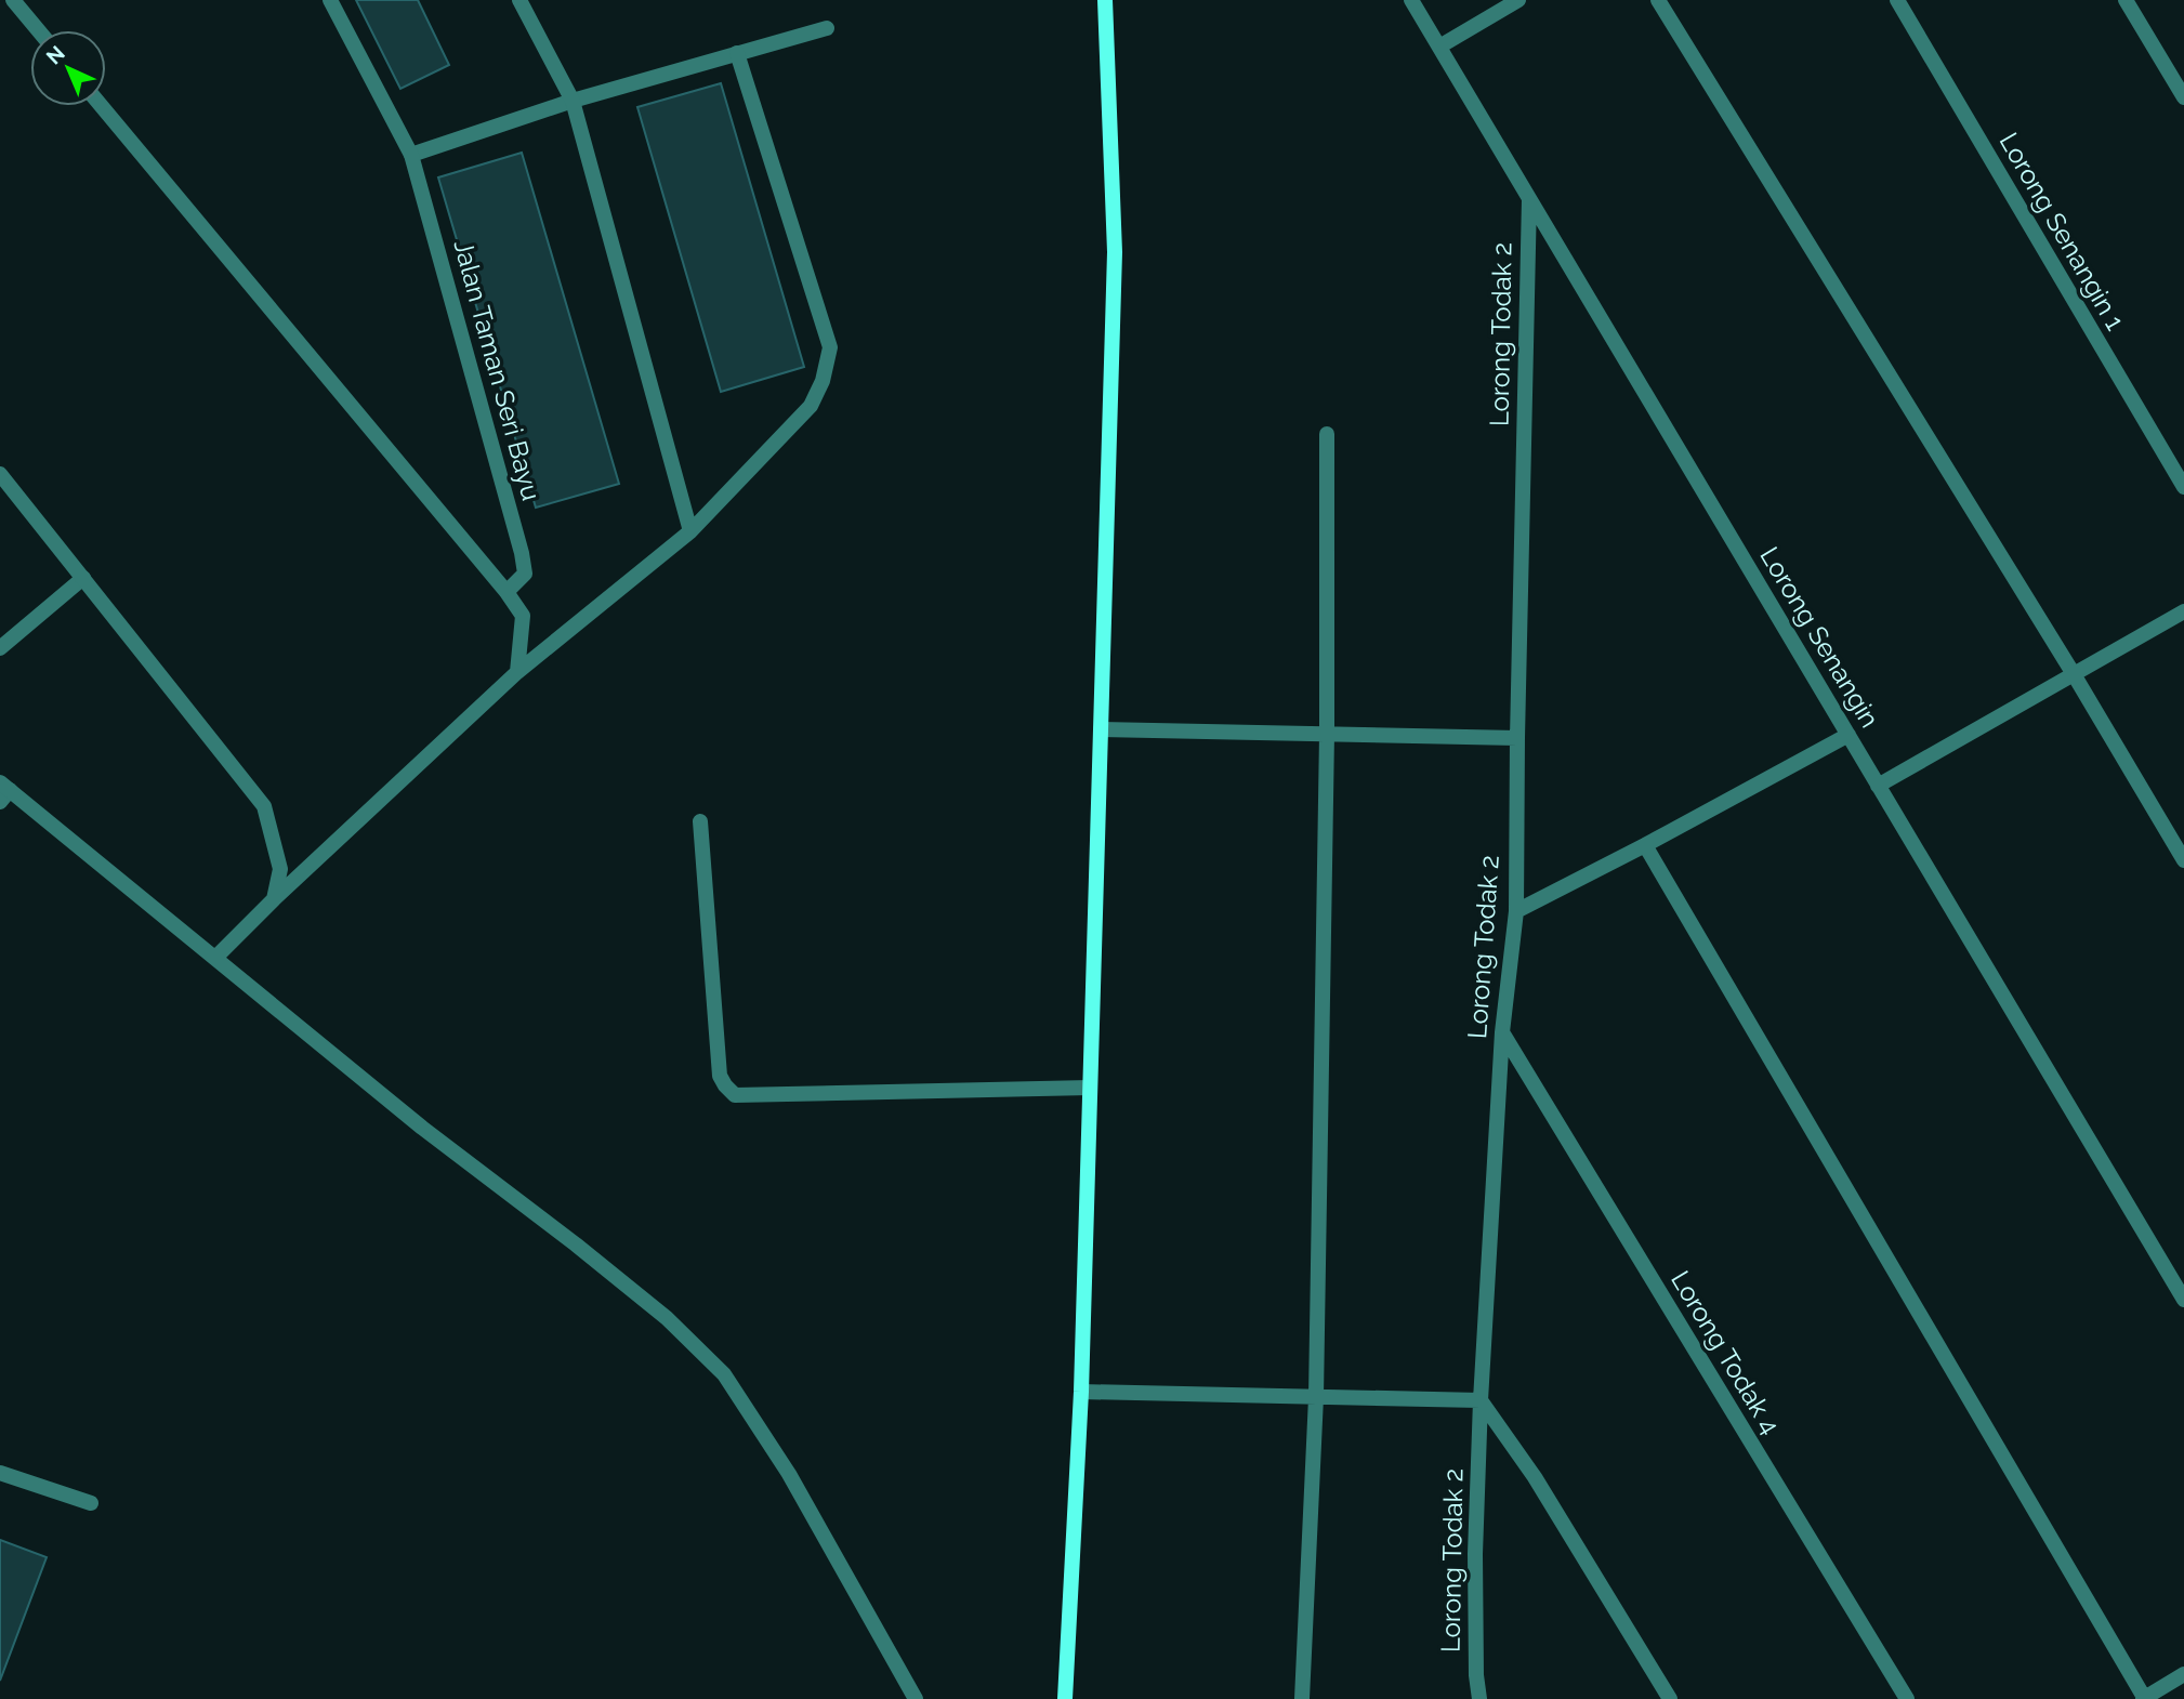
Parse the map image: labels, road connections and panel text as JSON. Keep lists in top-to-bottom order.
{
  "streets": {
    "street": [
      "Lorong Senangin 1",
      "Lorong Todak 2",
      "Jalan Taman Seri Bayu",
      "Lorong Senangin",
      "Lorong Todak 4"
    ]
  },
  "crossings": [
    ["Lorong Todak 2", "Lorong Senangin"],
    ["Lorong Todak 2", "Lorong Todak 4"]
  ],
  "north": "top left"
}
